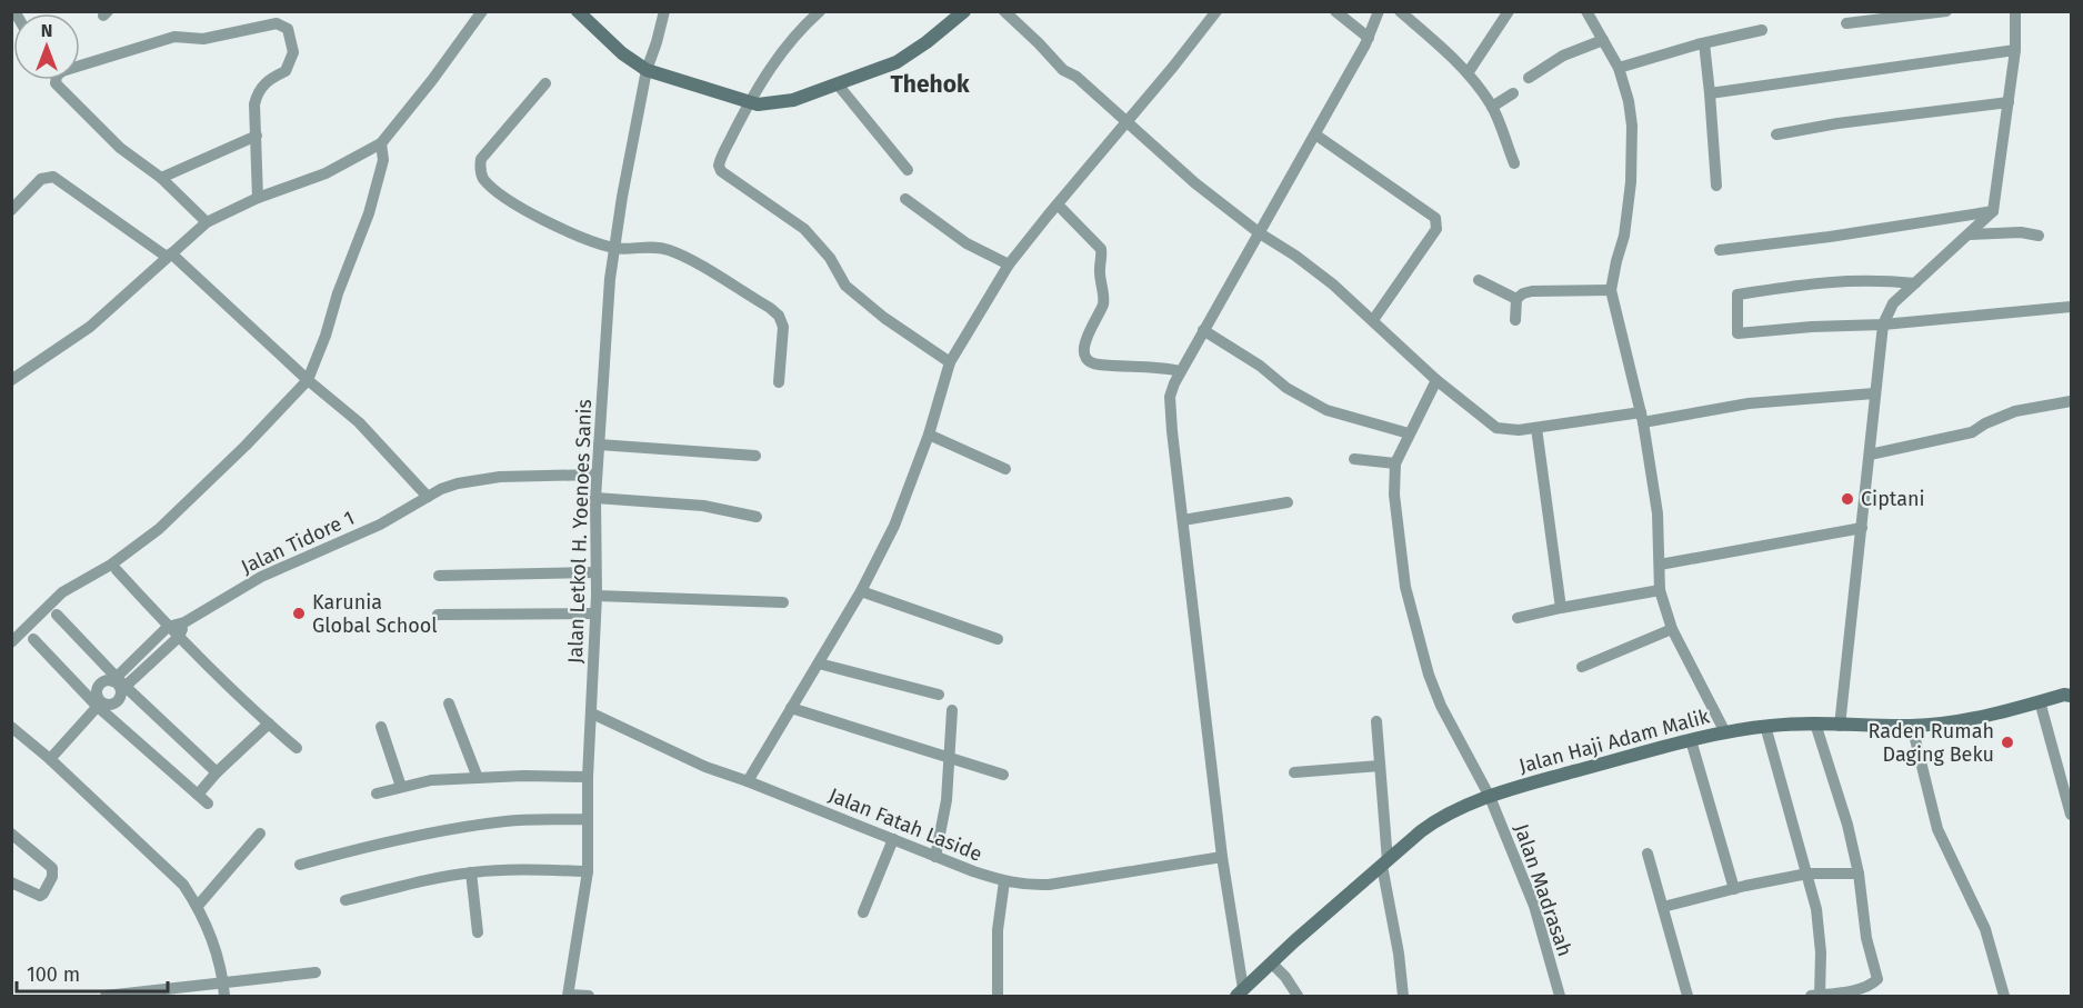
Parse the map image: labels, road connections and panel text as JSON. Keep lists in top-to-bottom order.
{
  "streets": {
    "main road": ["Jalan Haji Adam Malik"],
    "street": [
      "Jalan Letkol H. Yoenoes Sanis",
      "Jalan Tidore 1",
      "Jalan Fatah Laside",
      "Jalan Madrasah"
    ]
  },
  "crossings": [
    ["Jalan Letkol H. Yoenoes Sanis", "Jalan Tidore 1"],
    ["Jalan Letkol H. Yoenoes Sanis", "Jalan Fatah Laside"],
    ["Jalan Haji Adam Malik", "Jalan Madrasah"]
  ],
  "districts": ["Thehok"],
  "places": ["Ciptani", "Karunia Global School", "Raden Rumah Daging Beku"],
  "scale_bar": "100 m",
  "north": "top"
}
